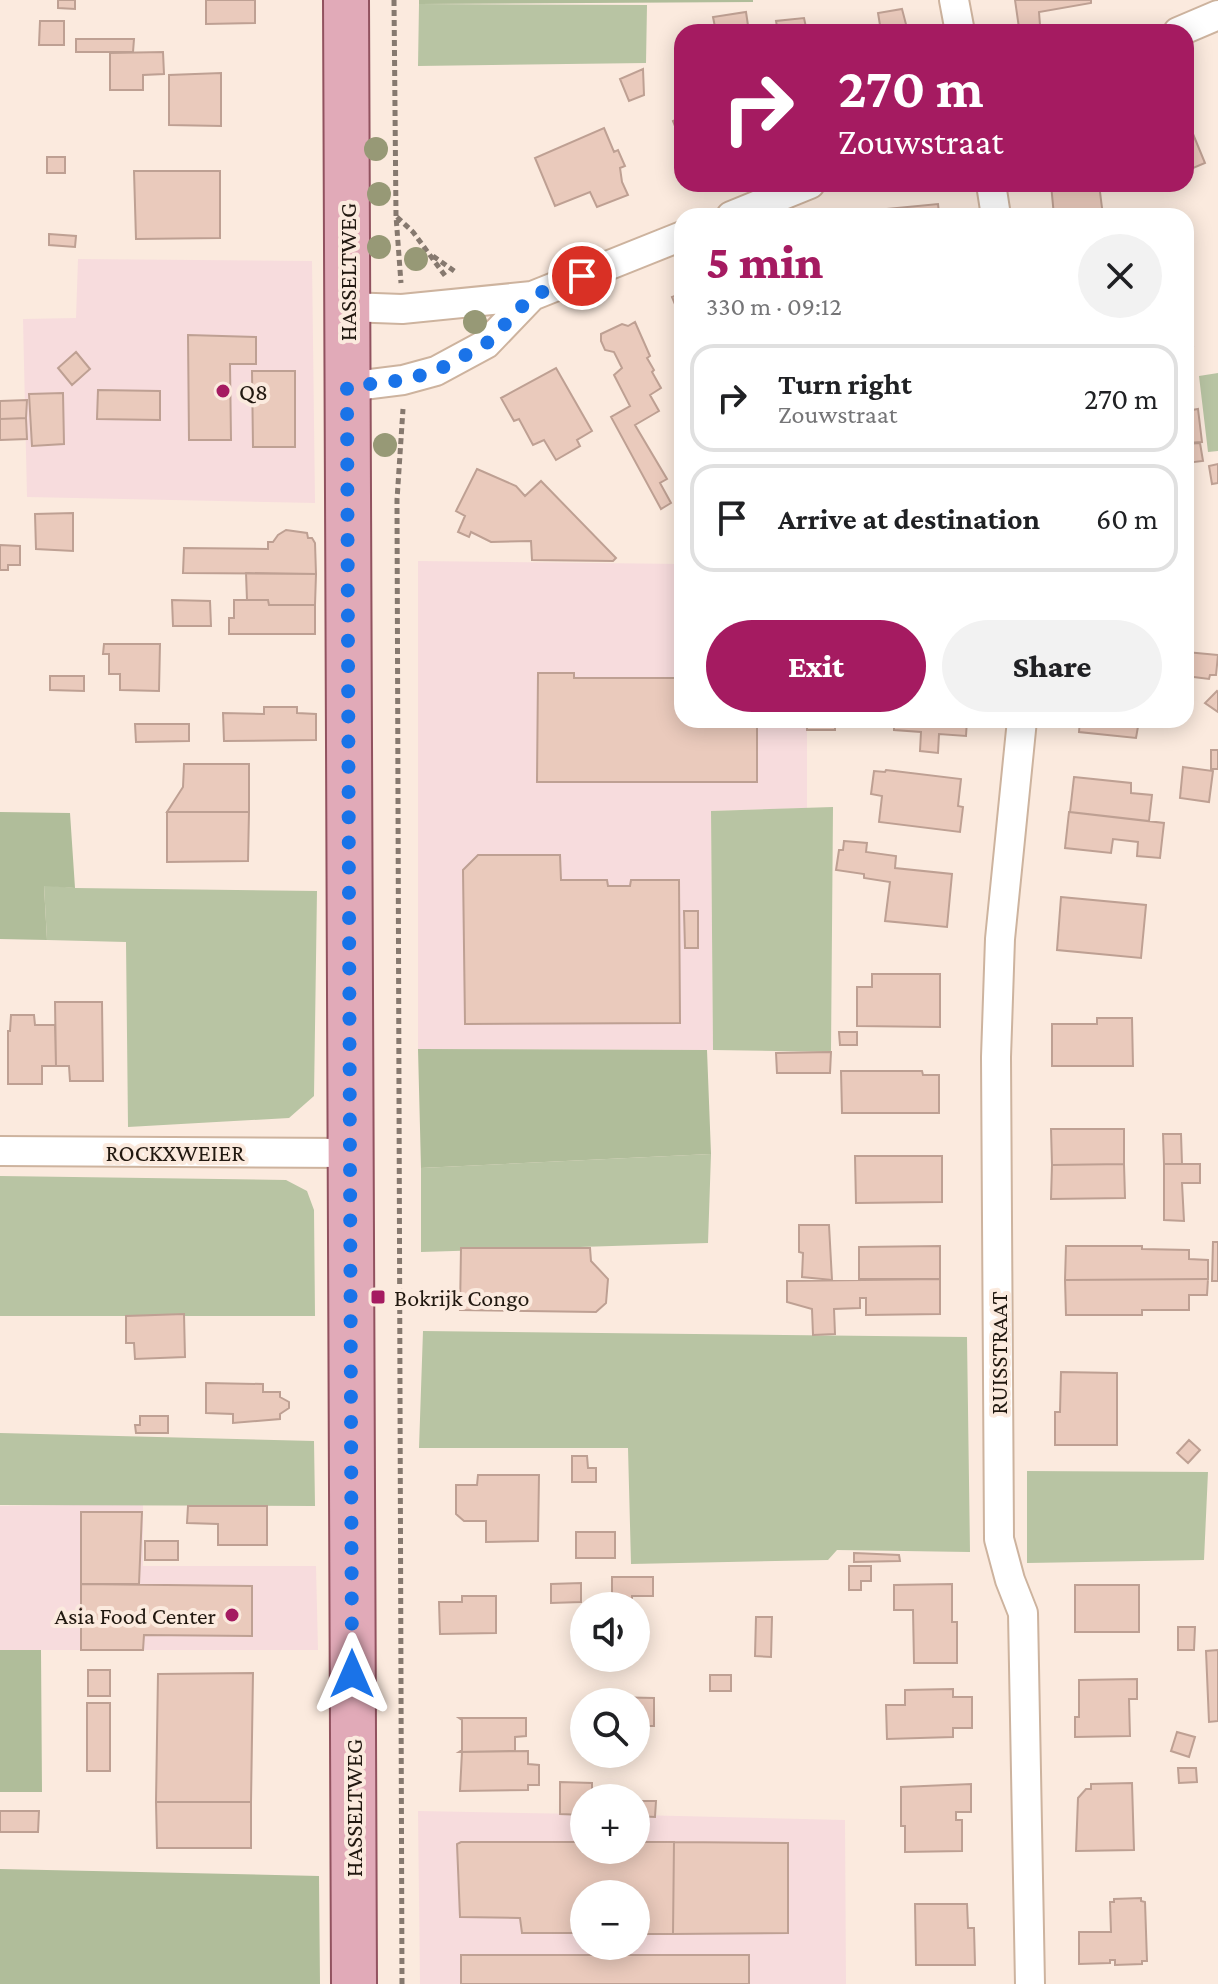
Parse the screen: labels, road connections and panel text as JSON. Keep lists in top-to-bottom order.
{
  "streets": {
    "main road": ["HASSELTWEG"],
    "street": ["ROCKXWEIER", "RUISSTRAAT"]
  },
  "crossings": [
    ["HASSELTWEG", "ROCKXWEIER"]
  ],
  "places": {
    "other": ["Q8", "Asia Food Center"],
    "transit": ["Bokrijk Congo"]
  },
  "page": {
    "turn": ["270 m", "Zouwstraat"],
    "heading": ["5 min", "330 m · 09:12"],
    "list": [
      {
        "name": "Turn right",
        "note": "Zouwstraat",
        "value": "270 m"
      },
      {
        "name": "Arrive at destination",
        "value": "60 m"
      }
    ],
    "buttons": ["Exit", "Share"],
    "map_buttons": ["+", "−"]
  }
}
